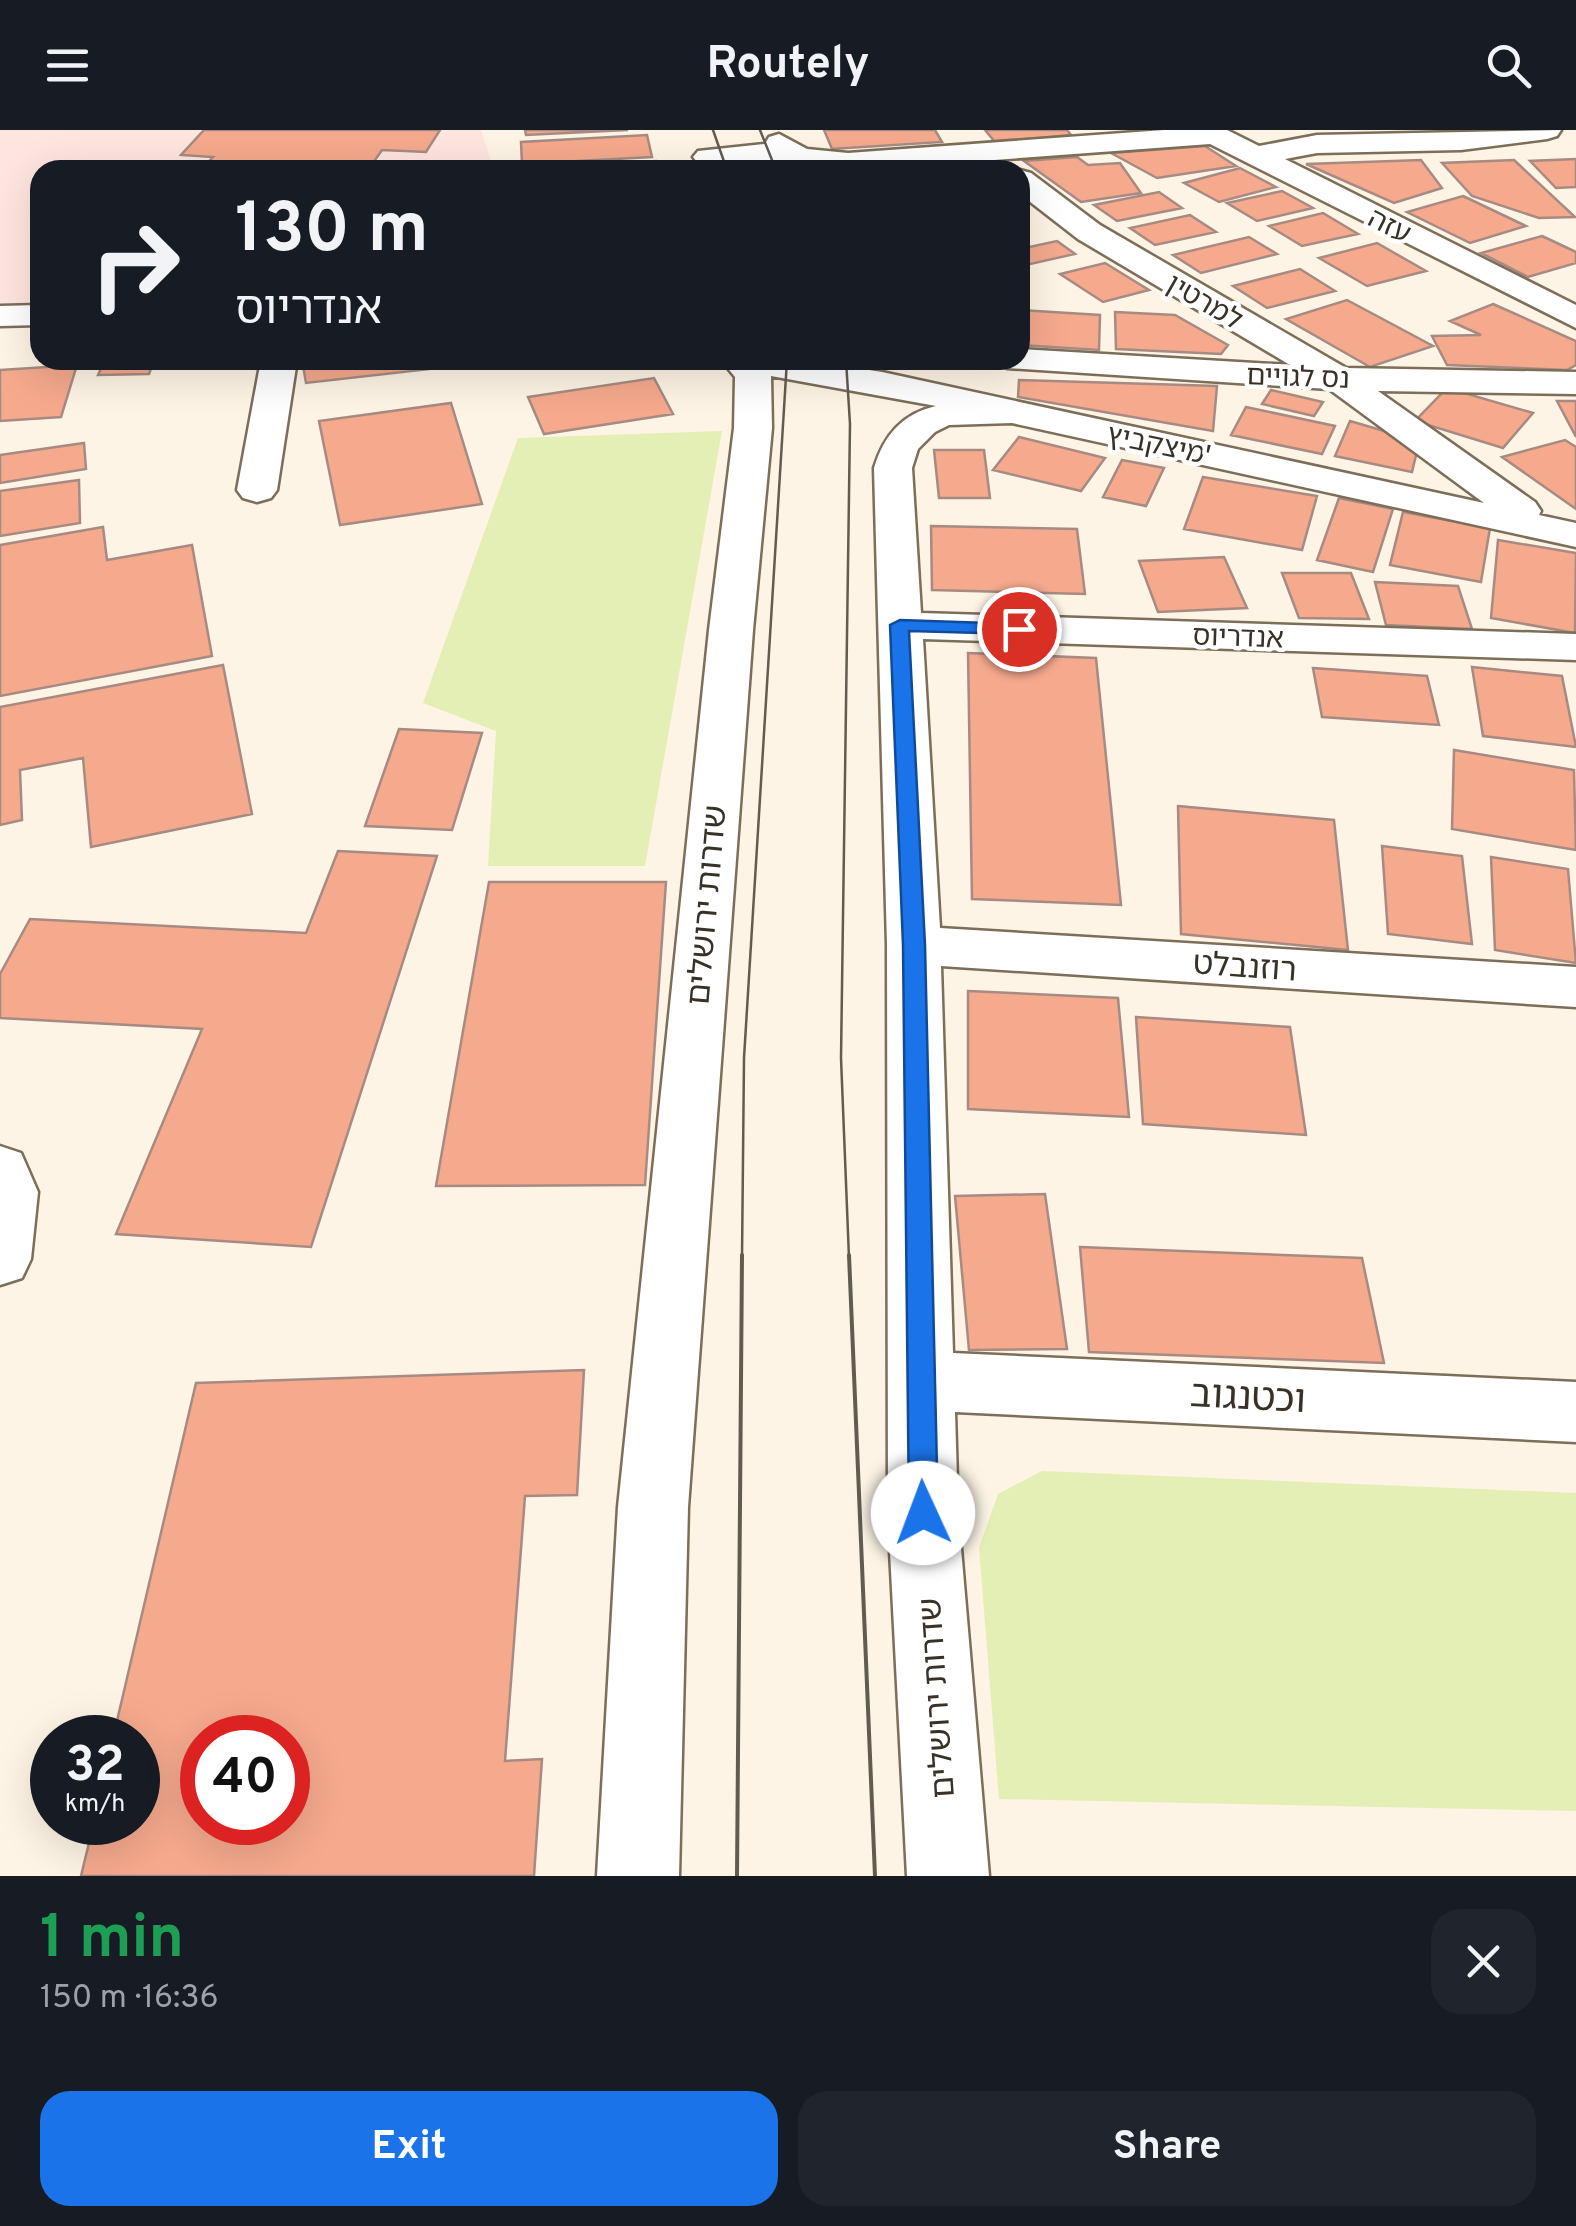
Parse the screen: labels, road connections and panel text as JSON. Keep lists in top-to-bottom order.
{
  "streets": {
    "street": [
      "עזה",
      "למרטין",
      "נס לגויים",
      "מיצקביץ'",
      "אנדריוס",
      "שדרות ירושלים",
      "רוזנבלט",
      "וכטנגוב"
    ]
  },
  "crossings": [
    ["למרטין", "נס לגויים"],
    ["למרטין", "מיצקביץ'"],
    ["מיצקביץ'", "שדרות ירושלים"],
    ["אנדריוס", "שדרות ירושלים"],
    ["שדרות ירושלים", "רוזנבלט"],
    ["שדרות ירושלים", "וכטנגוב"]
  ],
  "page": {
    "header": "Routely",
    "turn": ["130 m", "אנדריוס"],
    "speed": "32 km/h",
    "limit": "40",
    "heading": ["1 min", "150 m · 16:36"],
    "buttons": ["Exit", "Share"]
  }
}
